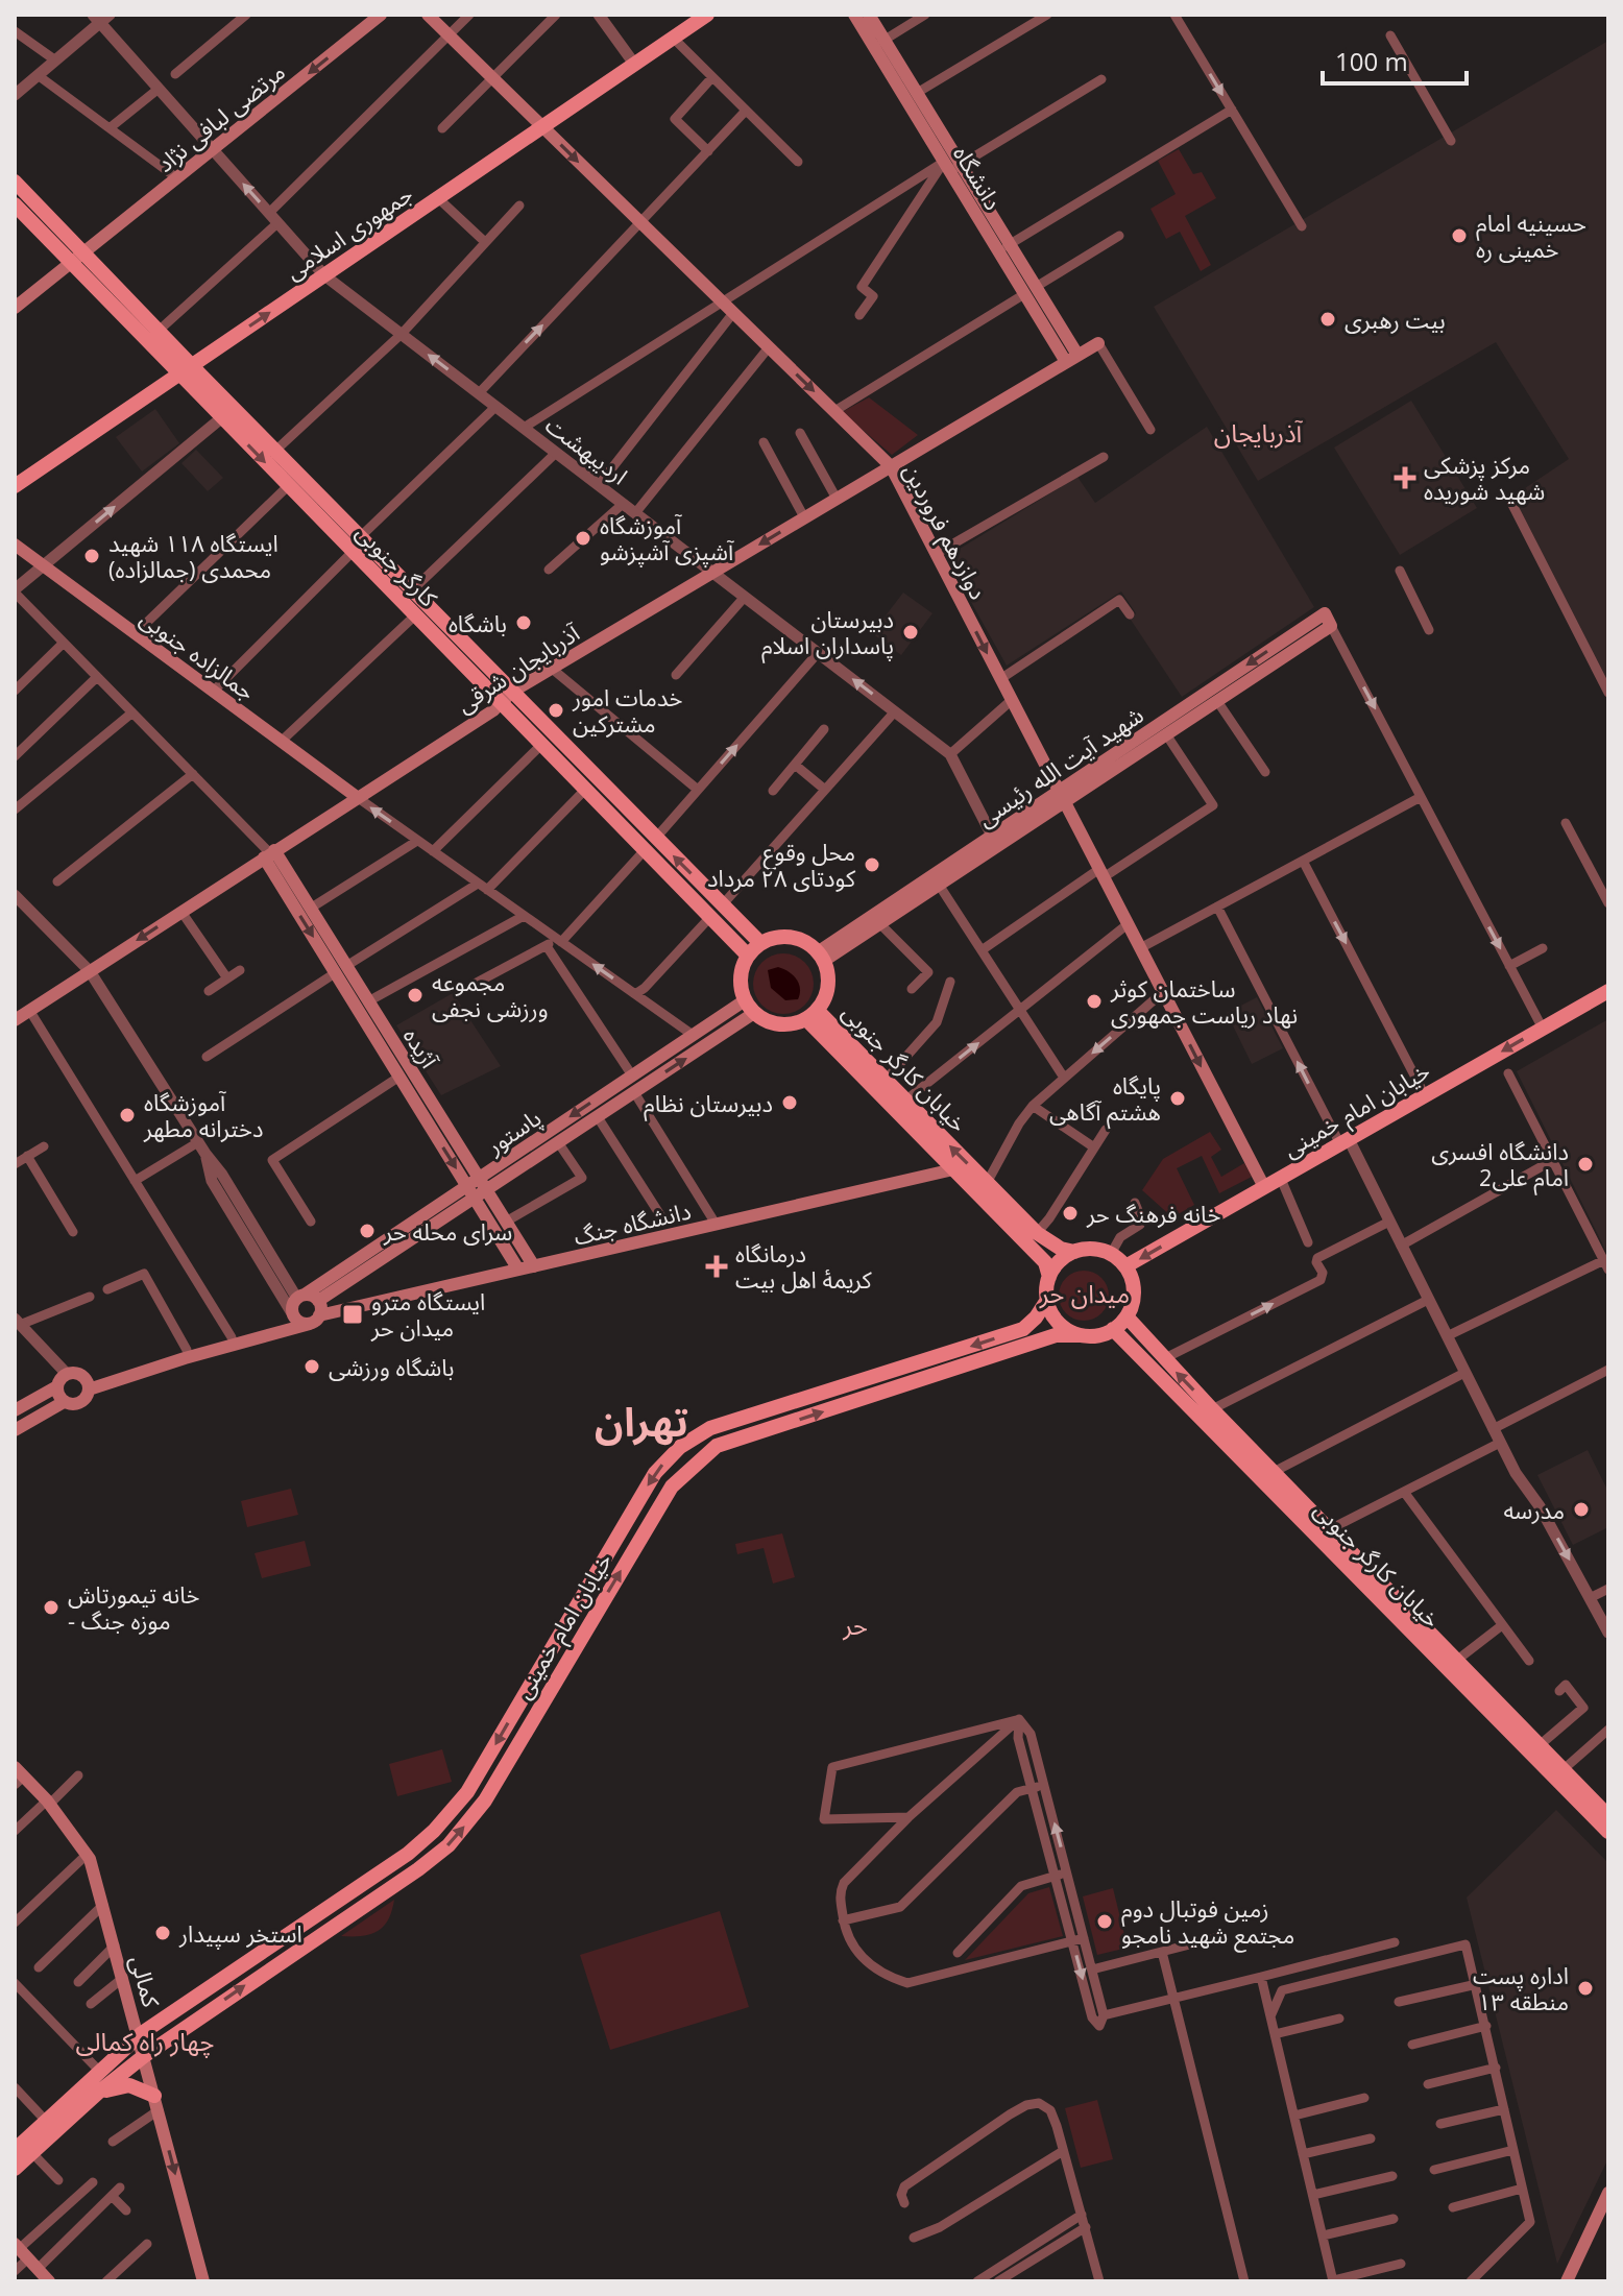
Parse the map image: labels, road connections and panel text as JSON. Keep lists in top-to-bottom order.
{
  "streets": {
    "main road": [
      "مرتضی لبافی نژاد",
      "دانشگاه",
      "جمهوری اسلامی",
      "دوازدهم فروردین",
      "کارگر جنوبی",
      "جمالزاده جنوبی",
      "آذربایجان شرقی",
      "شهید آیت الله رئیسی",
      "آژیده",
      "خیابان کارگر جنوبی",
      "خیابان امام خمینی",
      "پاستور",
      "دانشگاه جنگ",
      "کمالی"
    ],
    "street": ["اردیبهشت"]
  },
  "crossings": [
    ["مرتضی لبافی نژاد", "اردیبهشت"],
    ["مرتضی لبافی نژاد", "کارگر جنوبی"],
    ["دانشگاه", "آذربایجان شرقی"],
    ["جمهوری اسلامی", "اردیبهشت"],
    ["جمهوری اسلامی", "دوازدهم فروردین"],
    ["جمهوری اسلامی", "کارگر جنوبی"],
    ["اردیبهشت", "آذربایجان شرقی"],
    ["اردیبهشت", "شهید آیت الله رئیسی"],
    ["دوازدهم فروردین", "آذربایجان شرقی"],
    ["دوازدهم فروردین", "شهید آیت الله رئیسی"],
    ["دوازدهم فروردین", "خیابان امام خمینی"],
    ["کارگر جنوبی", "آذربایجان شرقی"],
    ["کارگر جنوبی", "شهید آیت الله رئیسی"],
    ["کارگر جنوبی", "خیابان کارگر جنوبی"],
    ["کارگر جنوبی", "پاستور"],
    ["جمالزاده جنوبی", "آذربایجان شرقی"],
    ["آذربایجان شرقی", "آژیده"],
    ["شهید آیت الله رئیسی", "خیابان کارگر جنوبی"],
    ["شهید آیت الله رئیسی", "پاستور"],
    ["آژیده", "پاستور"],
    ["آژیده", "دانشگاه جنگ"],
    ["خیابان کارگر جنوبی", "خیابان امام خمینی"],
    ["خیابان کارگر جنوبی", "پاستور"],
    ["خیابان کارگر جنوبی", "دانشگاه جنگ"],
    ["خیابان امام خمینی", "کمالی"],
    ["پاستور", "دانشگاه جنگ"]
  ],
  "one_way": ["مرتضی لبافی نژاد", "دوازدهم فروردین"],
  "districts": [
    "آذربایجان",
    "میدان حر",
    "تهران",
    "حر",
    "چهار راه کمالی"
  ],
  "places": {
    "other": [
      "حسینیه امام خمینی ره",
      "بیت رهبری",
      "آموزشگاه آشپزی آشپزشو",
      "ایستگاه ۱۱۸ شهید محمدی (جمالزاده)",
      "باشگاه",
      "دبیرستان پاسداران اسلام",
      "خدمات امور مشترکین",
      "محل وقوع کودتای ۲۸ مرداد",
      "مجموعه ورزشی نجفی",
      "ساختمان کوثر نهاد ریاست جمهوری",
      "پایگاه هشتم آگاهی",
      "دبیرستان نظام",
      "آموزشگاه دخترانه مطهر",
      "دانشگاه افسری امام علی2",
      "خانه فرهنگ حر",
      "سرای محله حر",
      "باشگاه ورزشی",
      "مدرسه",
      "خانه تیمورتاش - موزه جنگ",
      "زمین فوتبال دوم مجتمع شهید نامجو",
      "استخر سپیدار",
      "اداره پست منطقه ۱۳"
    ],
    "health": ["مرکز پزشکی شهید شوریده", "درمانگاه کریمهٔ اهل بیت"],
    "transit": ["ایستگاه مترو میدان حر"]
  },
  "scale_bar": "100 m"
}
